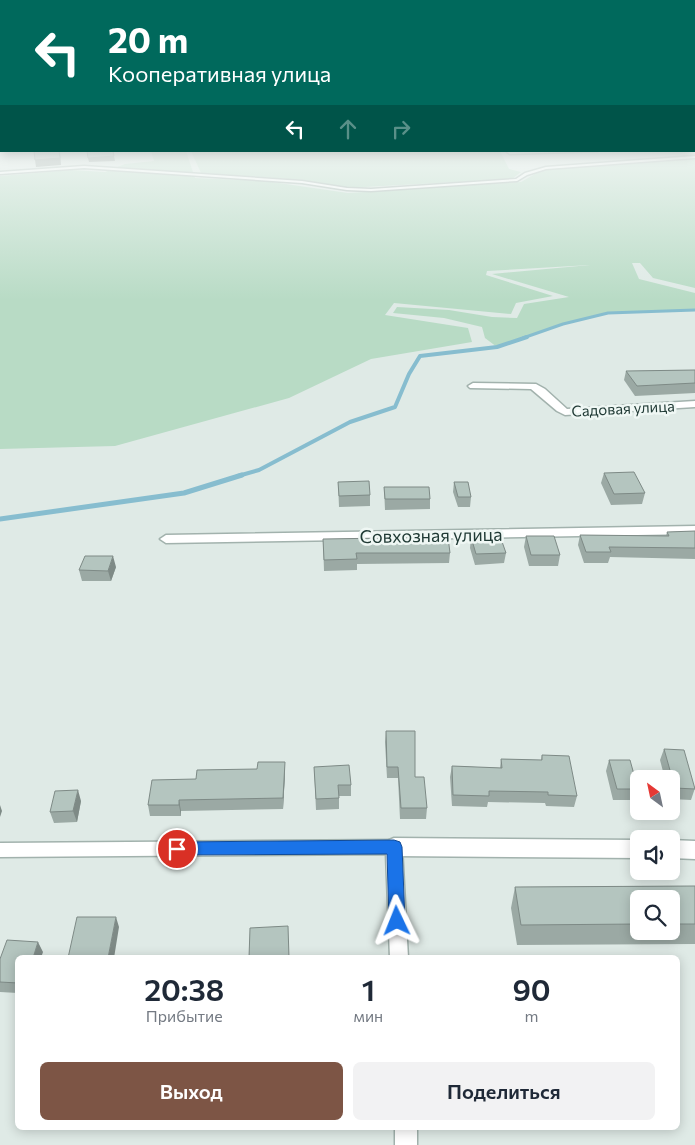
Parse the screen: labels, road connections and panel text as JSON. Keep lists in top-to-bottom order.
{
  "streets": {
    "street": ["Садовая улица", "Совхозная улица"]
  },
  "north": "top left",
  "page": {
    "turn": ["20 m", "Кооперативная улица"],
    "eta": [
      "20:38",
      "Прибытие",
      "1",
      "мин",
      "90",
      "m"
    ],
    "buttons": ["Выход", "Поделиться"]
  }
}
